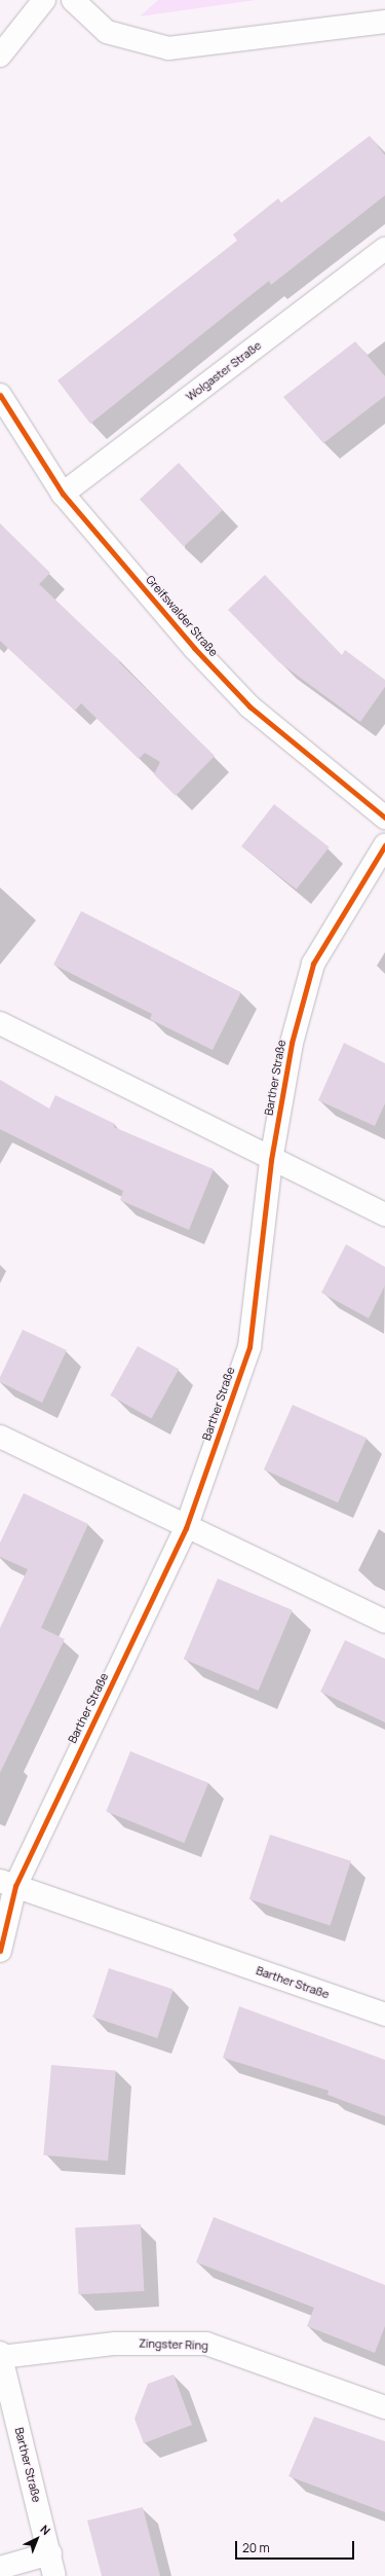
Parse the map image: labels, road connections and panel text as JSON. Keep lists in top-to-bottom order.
{
  "streets": {
    "street": [
      "Wolgaster Straße",
      "Greifswalder Straße",
      "Barther Straße",
      "Zingster Ring"
    ]
  },
  "crossings": [
    ["Wolgaster Straße", "Greifswalder Straße"],
    ["Barther Straße", "Zingster Ring"]
  ],
  "scale_bar": "20 m",
  "north": "top right"
}
